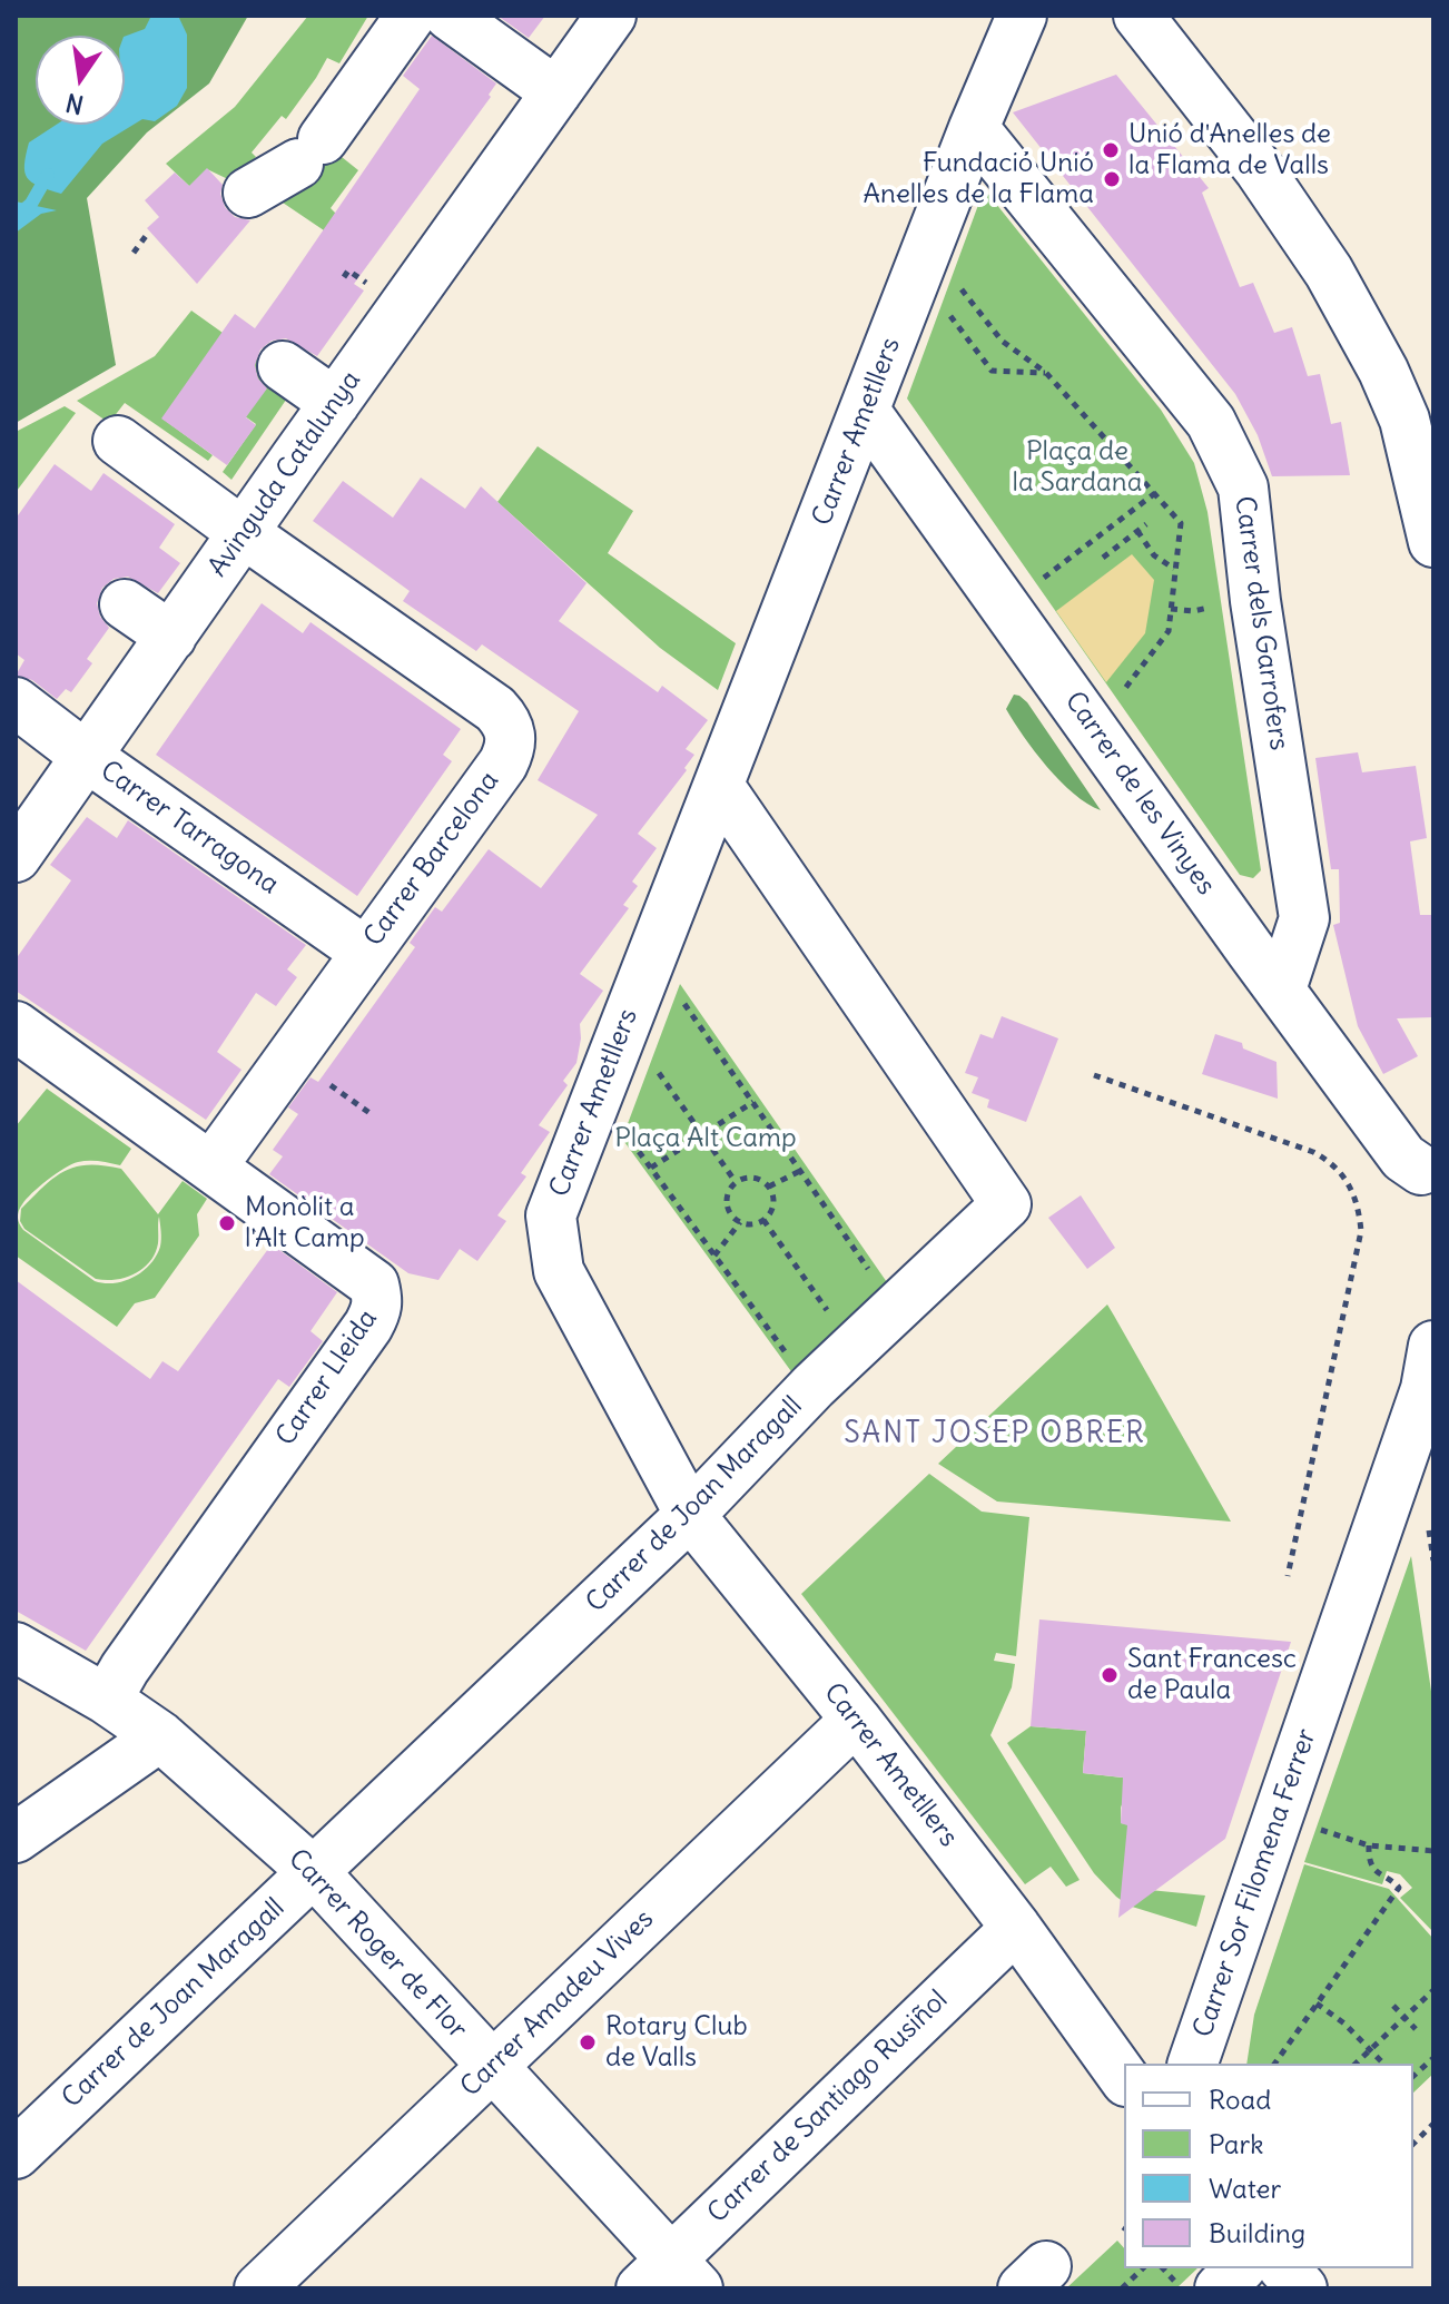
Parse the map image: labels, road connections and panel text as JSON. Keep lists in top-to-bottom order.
{
  "streets": {
    "street": [
      "Carrer Ametllers",
      "Avinguda Catalunya",
      "Carrer dels Garrofers",
      "Carrer de les Vinyes",
      "Carrer Tarragona",
      "Carrer Barcelona",
      "Carrer Lleida",
      "Carrer de Joan Maragall",
      "Carrer Sor Filomena Ferrer",
      "Carrer Roger de Flor",
      "Carrer Amadeu Vives",
      "Carrer de Santiago Rusiñol"
    ]
  },
  "crossings": [
    ["Carrer Ametllers", "Carrer dels Garrofers"],
    ["Carrer Ametllers", "Carrer de les Vinyes"],
    ["Carrer Ametllers", "Carrer de Joan Maragall"],
    ["Carrer Ametllers", "Carrer Amadeu Vives"],
    ["Carrer Ametllers", "Carrer de Santiago Rusiñol"],
    ["Avinguda Catalunya", "Carrer Tarragona"],
    ["Avinguda Catalunya", "Carrer Barcelona"],
    ["Carrer dels Garrofers", "Carrer de les Vinyes"],
    ["Carrer Tarragona", "Carrer Barcelona"],
    ["Carrer Barcelona", "Carrer Lleida"],
    ["Carrer Lleida", "Carrer Roger de Flor"],
    ["Carrer de Joan Maragall", "Carrer Roger de Flor"],
    ["Carrer Roger de Flor", "Carrer Amadeu Vives"],
    ["Carrer Roger de Flor", "Carrer de Santiago Rusiñol"]
  ],
  "districts": ["SANT JOSEP OBRER"],
  "parks": ["Plaça de la Sardana", "Plaça Alt Camp"],
  "places": [
    "Unió d'Anelles de la Flama de Valls",
    "Fundació Unió Anelles de la Flama",
    "Monòlit a l'Alt Camp",
    "Sant Francesc de Paula",
    "Rotary Club de Valls"
  ],
  "legend": [
    "Road",
    "Park",
    "Water",
    "Building"
  ],
  "north": "bottom"
}
